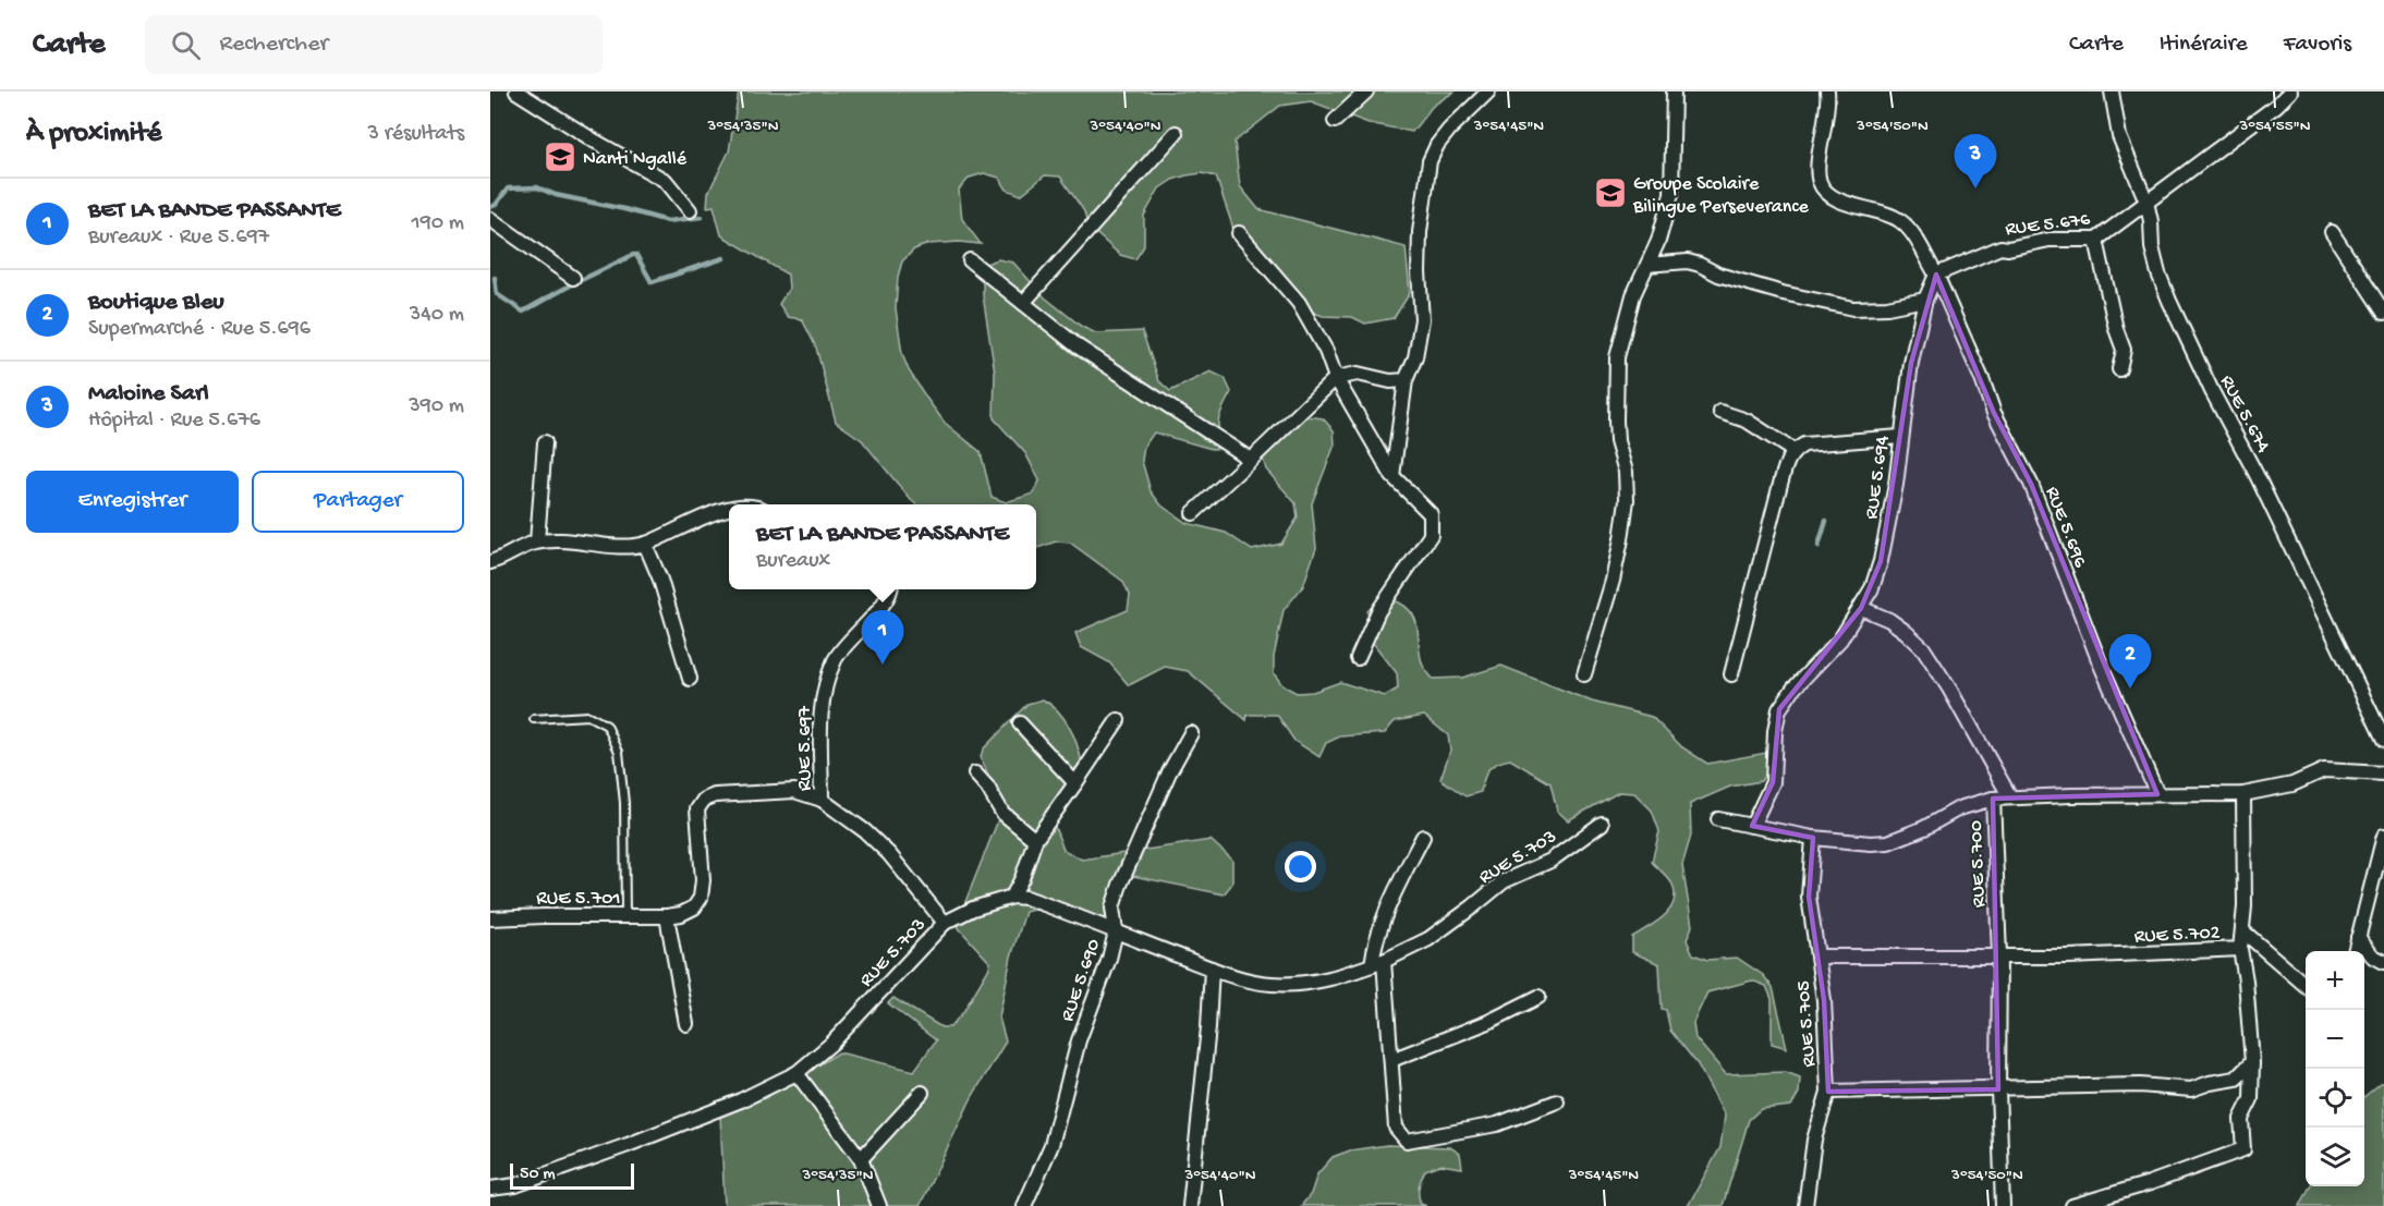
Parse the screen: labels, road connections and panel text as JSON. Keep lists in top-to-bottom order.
{
  "streets": {
    "street": [
      "RUE 5.676",
      "RUE 5.674",
      "RUE 5.694",
      "RUE 5.696",
      "RUE 5.697",
      "RUE 5.703",
      "RUE 5.700",
      "RUE 5.701",
      "RUE 5.702",
      "RUE 5.690",
      "RUE 5.705"
    ]
  },
  "crossings": [
    ["RUE 5.676", "RUE 5.674"],
    ["RUE 5.676", "RUE 5.694"],
    ["RUE 5.676", "RUE 5.696"],
    ["RUE 5.694", "RUE 5.696"],
    ["RUE 5.696", "RUE 5.700"],
    ["RUE 5.697", "RUE 5.703"],
    ["RUE 5.703", "RUE 5.690"],
    ["RUE 5.700", "RUE 5.702"],
    ["RUE 5.702", "RUE 5.705"]
  ],
  "places": {
    "school or university": ["Nanti Ngallé", "Groupe Scolaire Bilingue Perseverance"]
  },
  "scale_bar": "50 m",
  "page": {
    "header": "Carte",
    "search": "Rechercher",
    "nav": ["Carte", "Itinéraire", "Favoris"],
    "heading": ["À proximité", "3 résultats"],
    "pins": ["3", "1", "2"],
    "list": [
      {
        "mark": "1",
        "name": "BET LA BANDE PASSANTE",
        "note": "Bureaux · Rue 5.697",
        "value": "190 m"
      },
      {
        "mark": "2",
        "name": "Boutique Bleu",
        "note": "Supermarché · Rue 5.696",
        "value": "340 m"
      },
      {
        "mark": "3",
        "name": "Maloine Sarl",
        "note": "Hôpital · Rue 5.676",
        "value": "390 m"
      }
    ],
    "buttons": ["Enregistrer", "Partager"],
    "popup": ["BET LA BANDE PASSANTE", "Bureaux"],
    "map_buttons": ["+", "−"],
    "scale": "50 m"
  },
  "coordinates": [
    "3°54'35\"N",
    "3°54'40\"N",
    "3°54'45\"N",
    "3°54'50\"N",
    "3°54'55\"N"
  ]
}
